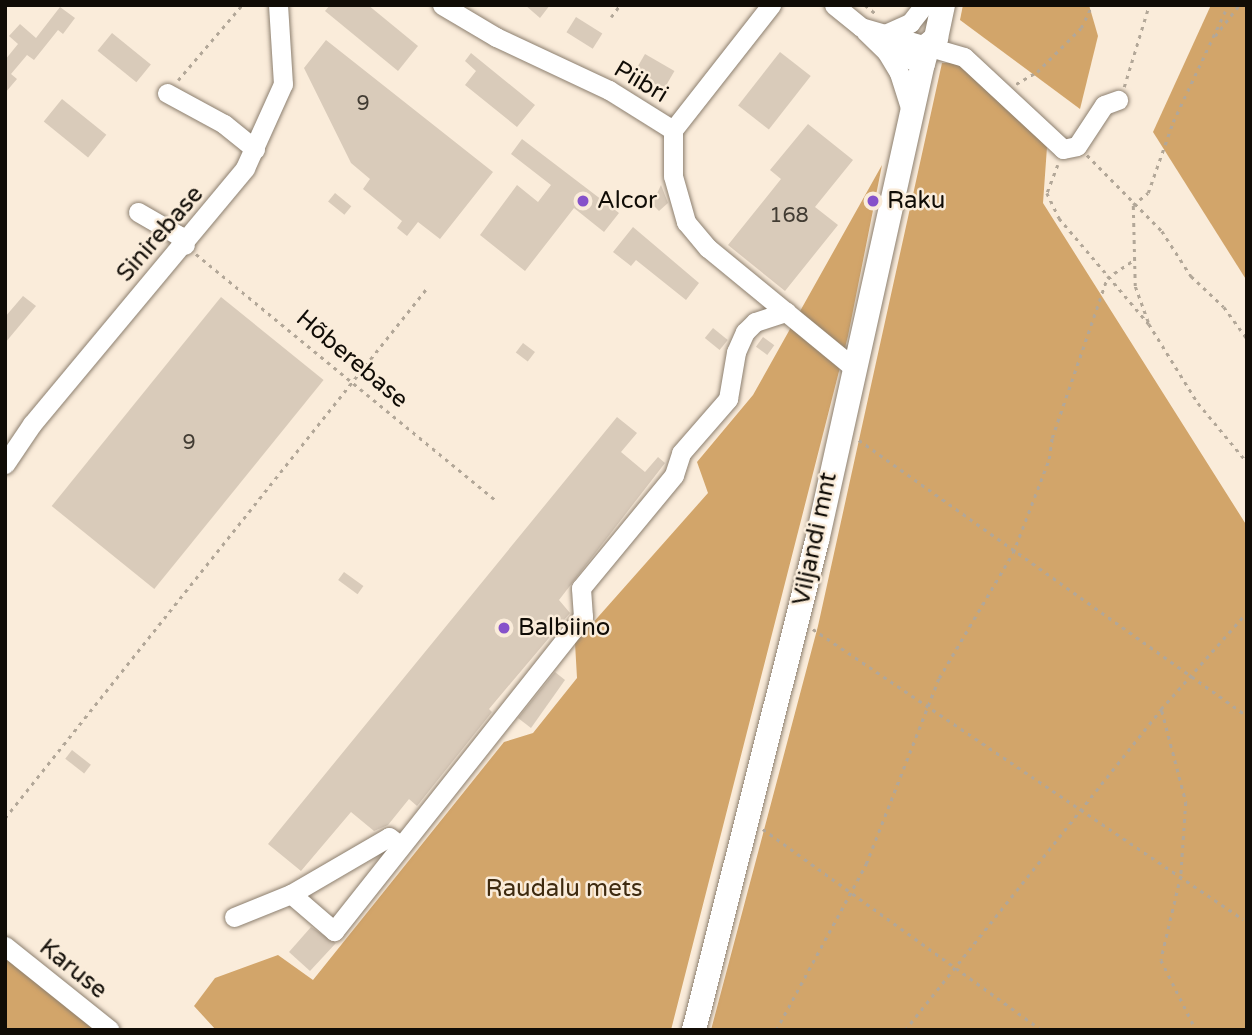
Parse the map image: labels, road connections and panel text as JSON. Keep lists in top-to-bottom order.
{
  "streets": {
    "main road": ["Viljandi mnt"],
    "street": ["Piibri", "Sinirebase", "Karuse"],
    "path": ["Hõberebase"]
  },
  "crossings": [
    ["Sinirebase", "Hõberebase"]
  ],
  "parks": ["Raudalu mets"],
  "places": ["Alcor", "Raku", "Balbiino"],
  "house_numbers": ["9", "168", "9"]
}
